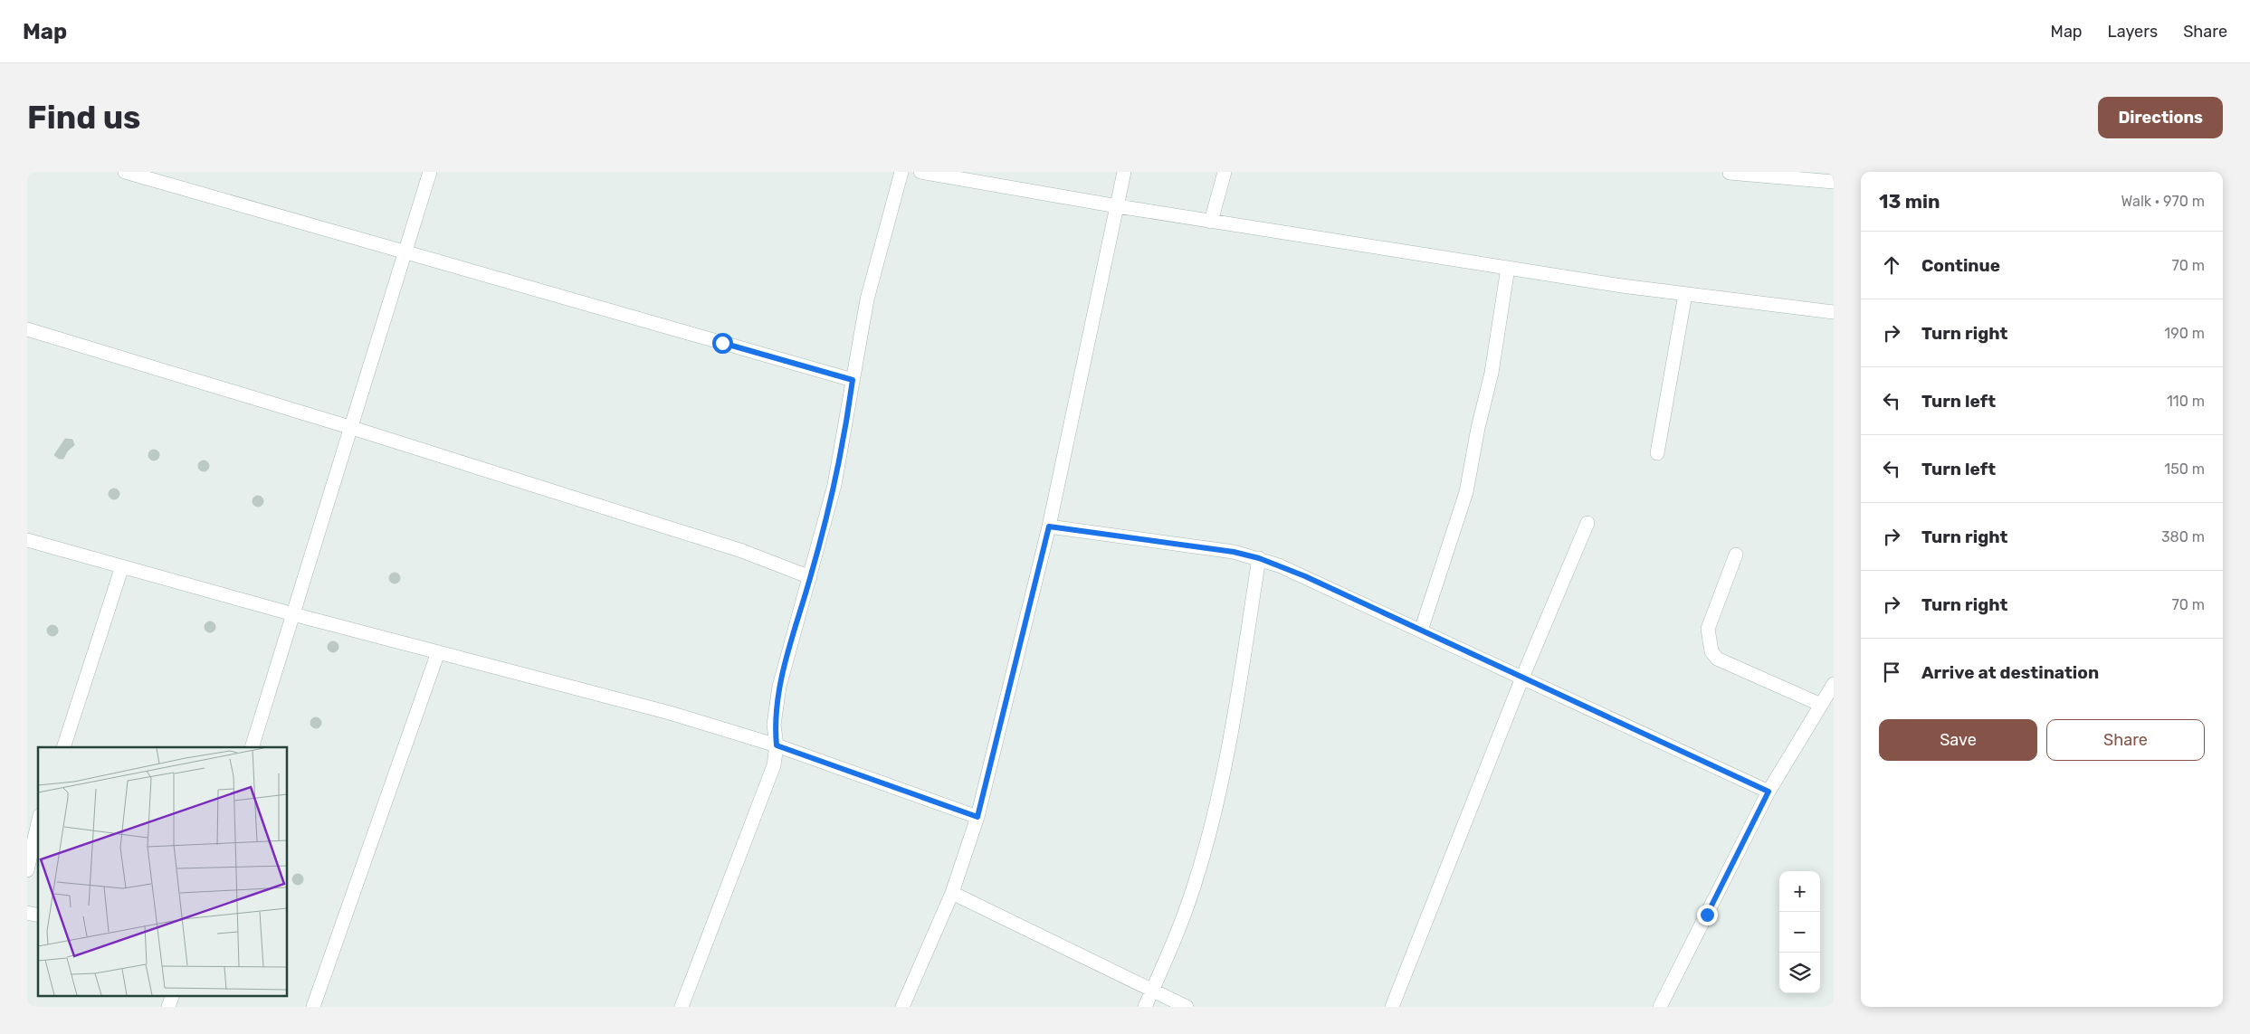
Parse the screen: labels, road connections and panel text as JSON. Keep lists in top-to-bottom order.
{
  "page": {
    "header": "Map",
    "nav": ["Map", "Layers", "Share"],
    "buttons": [
      "Directions",
      ["Save", "Share"]
    ],
    "title": "Find us",
    "heading": ["13 min", "Walk · 970 m"],
    "list": [
      ["Continue", "70 m"],
      ["Turn right", "190 m"],
      ["Turn left", "110 m"],
      ["Turn left", "150 m"],
      ["Turn right", "380 m"],
      ["Turn right", "70 m"],
      "Arrive at destination"
    ],
    "map_buttons": ["+", "−"]
  }
}
